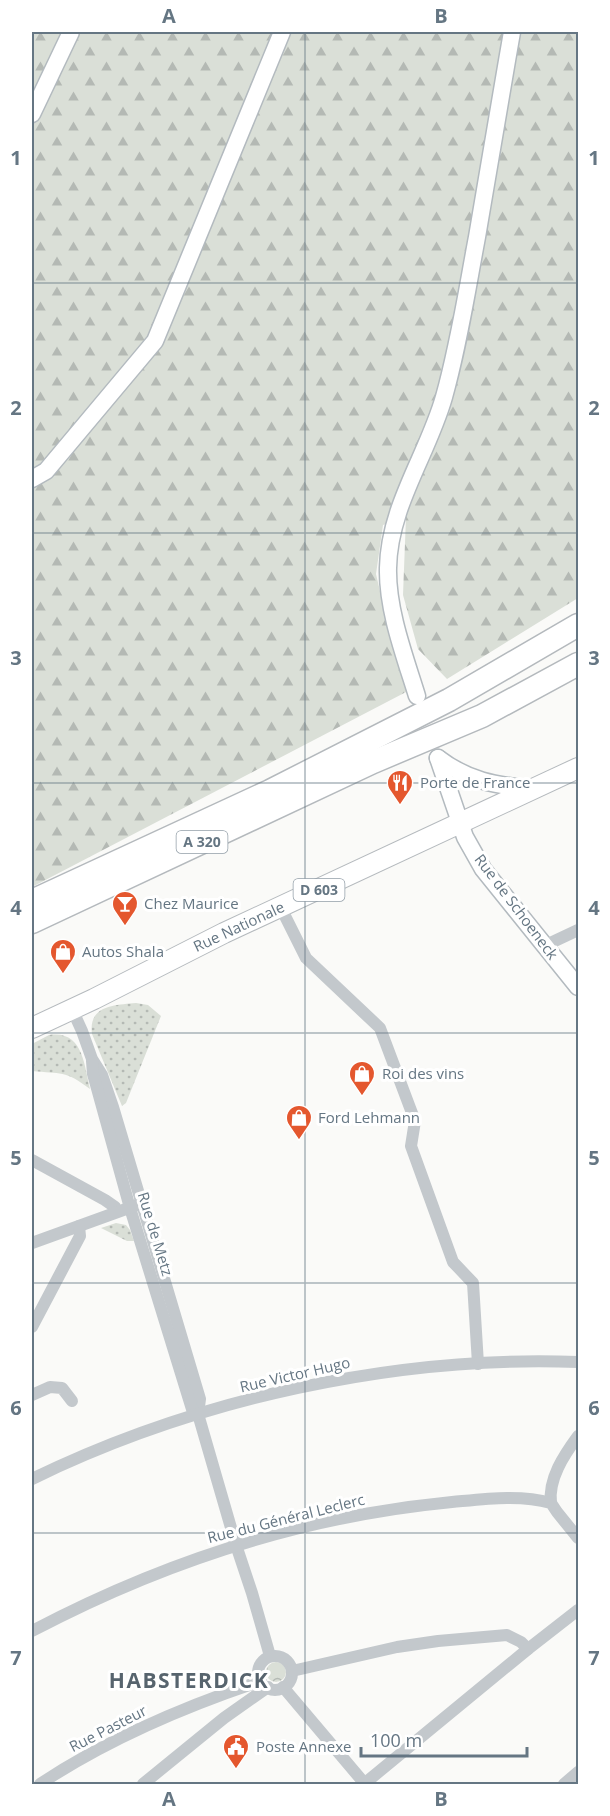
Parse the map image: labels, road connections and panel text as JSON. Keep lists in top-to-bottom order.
{
  "streets": {
    "highway": ["A 320"],
    "main road": ["D 603", "Rue de Schoeneck", "Rue Nationale"],
    "street": [
      "Rue de Metz",
      "Rue Victor Hugo",
      "Rue du Général Leclerc",
      "Rue Pasteur"
    ]
  },
  "crossings": [
    ["Rue de Schoeneck", "Rue Nationale"],
    ["Rue Nationale", "Rue de Metz"],
    ["Rue de Metz", "Rue Victor Hugo"],
    ["Rue de Metz", "Rue du Général Leclerc"],
    ["Rue de Metz", "Rue Pasteur"]
  ],
  "districts": ["HABSTERDICK"],
  "places": {
    "restaurant": ["Porte de France"],
    "bar": ["Chez Maurice"],
    "shop": ["Autos Shala", "Roi des vins", "Ford Lehmann"],
    "public building": ["Poste Annexe"]
  },
  "scale_bar": "100 m",
  "grid": {
    "columns": ["A", "B"],
    "rows": [
      "1",
      "2",
      "3",
      "4",
      "5",
      "6",
      "7"
    ]
  }
}
